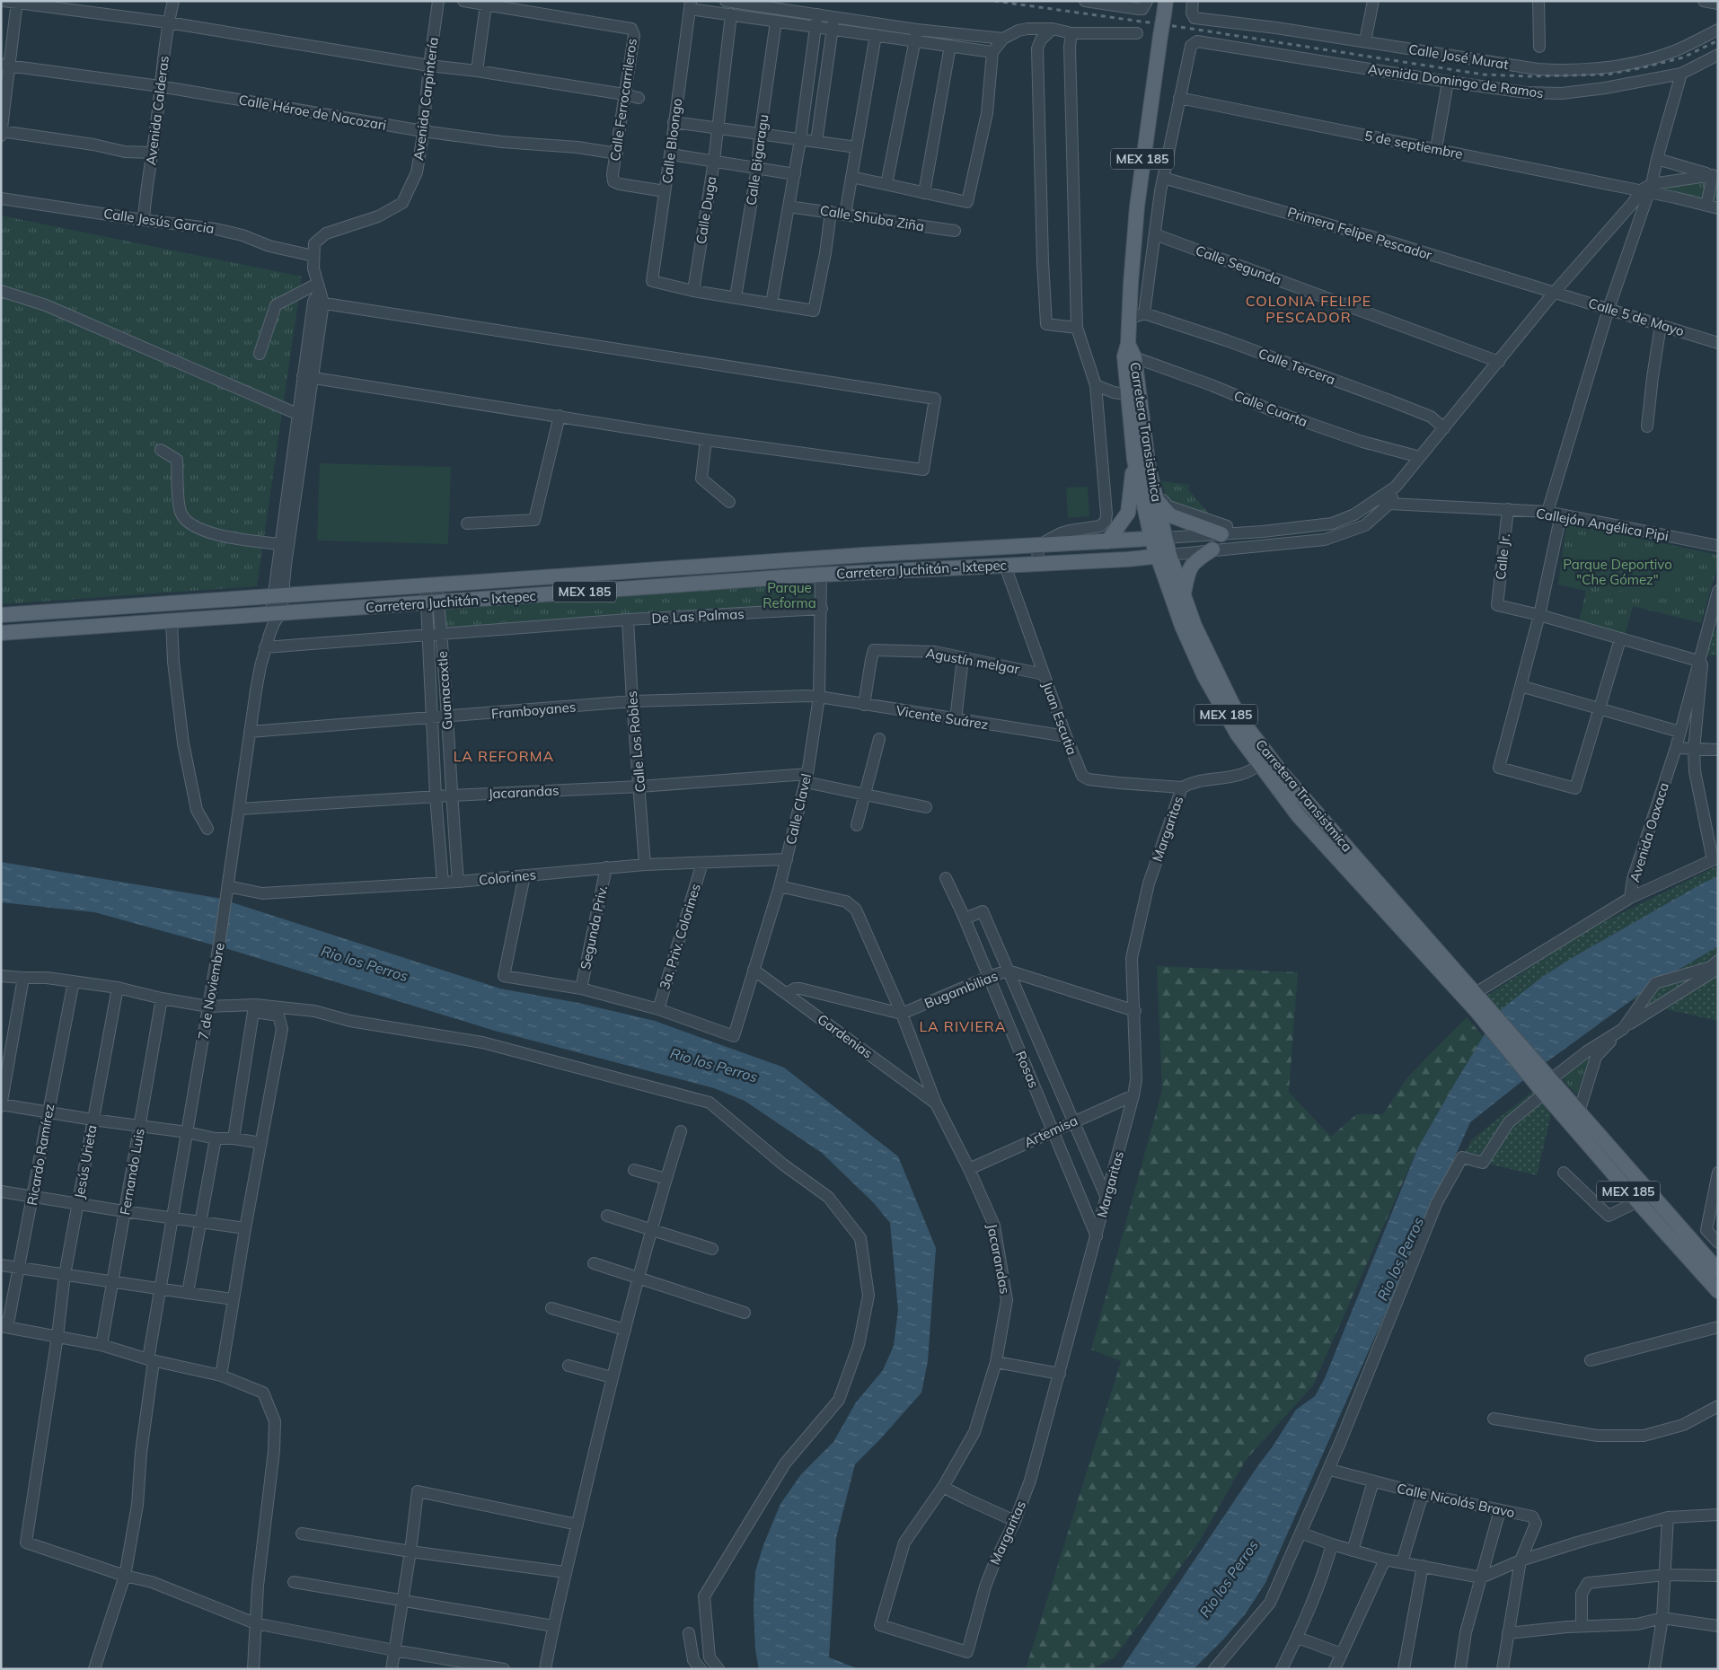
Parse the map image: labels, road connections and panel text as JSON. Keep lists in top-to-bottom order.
{
  "streets": {
    "main road": ["MEX 185", "Carretera Transistmica", "Carretera Juchitán - Ixtepec"],
    "street": [
      "Calle José Murat",
      "Avenida Domingo de Ramos",
      "Avenida Carpintería",
      "Calle Ferrocarrileros",
      "Avenida Calderas",
      "Calle Héroe de Nacozari",
      "Calle Bloongo",
      "5 de septiembre",
      "Calle Bigaragu",
      "Calle Duga",
      "Calle Shuba Ziña",
      "Calle Jesús Garcia",
      "Primera Felipe Pescador",
      "Calle Segunda",
      "Calle 5 de Mayo",
      "Calle Tercera",
      "Calle Cuarta",
      "Callejón Angélica Pipi",
      "Calle Jr.",
      "De Las Palmas",
      "Agustín melgar",
      "Guanacaxtle",
      "Framboyanes",
      "Vicente Suárez",
      "Juan Escutia",
      "Calle Los Robles",
      "Jacarandas",
      "Calle Clavel",
      "Margaritas",
      "Avenida Oaxaca",
      "Colorines",
      "Segunda Priv.",
      "3a. Priv. Colorines",
      "Bugambilias",
      "7 de Noviembre",
      "Gardenias",
      "Rosas",
      "Artemisa",
      "Ricardo Ramírez",
      "Jesús Urieta",
      "Fernando Luis",
      "Calle Nicolás Bravo"
    ]
  },
  "crossings": [
    ["Avenida Domingo de Ramos", "5 de septiembre"],
    ["Avenida Carpintería", "Calle Héroe de Nacozari"],
    ["Avenida Carpintería", "Calle Jesús Garcia"],
    ["Calle Ferrocarrileros", "Calle Héroe de Nacozari"],
    ["Calle Ferrocarrileros", "Calle Bloongo"],
    ["Avenida Calderas", "Calle Héroe de Nacozari"],
    ["Avenida Calderas", "Calle Jesús Garcia"],
    ["Calle Bloongo", "Calle Duga"],
    ["MEX 185", "Calle Cuarta"],
    ["MEX 185", "Carretera Transistmica"],
    ["Primera Felipe Pescador", "Calle 5 de Mayo"],
    ["Calle Cuarta", "Carretera Transistmica"],
    ["Carretera Transistmica", "Carretera Juchitán - Ixtepec"],
    ["Carretera Transistmica", "Margaritas"],
    ["Carretera Transistmica", "Avenida Oaxaca"],
    ["Callejón Angélica Pipi", "Calle Jr."],
    ["Carretera Juchitán - Ixtepec", "Guanacaxtle"],
    ["Carretera Juchitán - Ixtepec", "Juan Escutia"],
    ["Carretera Juchitán - Ixtepec", "Calle Clavel"],
    ["Carretera Juchitán - Ixtepec", "7 de Noviembre"],
    ["De Las Palmas", "Guanacaxtle"],
    ["De Las Palmas", "Calle Los Robles"],
    ["De Las Palmas", "Calle Clavel"],
    ["De Las Palmas", "7 de Noviembre"],
    ["Agustín melgar", "Vicente Suárez"],
    ["Agustín melgar", "Juan Escutia"],
    ["Guanacaxtle", "Framboyanes"],
    ["Guanacaxtle", "Jacarandas"],
    ["Guanacaxtle", "Colorines"],
    ["Framboyanes", "Vicente Suárez"],
    ["Framboyanes", "Calle Los Robles"],
    ["Framboyanes", "Calle Clavel"],
    ["Framboyanes", "7 de Noviembre"],
    ["Vicente Suárez", "Juan Escutia"],
    ["Vicente Suárez", "Calle Clavel"],
    ["Juan Escutia", "Margaritas"],
    ["Calle Los Robles", "Jacarandas"],
    ["Calle Los Robles", "Colorines"],
    ["Jacarandas", "Calle Clavel"],
    ["Jacarandas", "Margaritas"],
    ["Jacarandas", "Bugambilias"],
    ["Jacarandas", "7 de Noviembre"],
    ["Jacarandas", "Gardenias"],
    ["Jacarandas", "Artemisa"],
    ["Calle Clavel", "Colorines"],
    ["Calle Clavel", "3a. Priv. Colorines"],
    ["Calle Clavel", "Gardenias"],
    ["Margaritas", "Bugambilias"],
    ["Margaritas", "Rosas"],
    ["Margaritas", "Artemisa"],
    ["Colorines", "Segunda Priv."],
    ["Colorines", "3a. Priv. Colorines"],
    ["Colorines", "7 de Noviembre"],
    ["Bugambilias", "Rosas"],
    ["7 de Noviembre", "Jesús Urieta"],
    ["Rosas", "Artemisa"]
  ],
  "districts": ["COLONIA FELIPE PESCADOR", "LA REFORMA", "LA RIVIERA"],
  "water": ["Rio los Perros"],
  "parks": ["Parque Deportivo \"Che Gómez\"", "Parque Reforma"]
}
